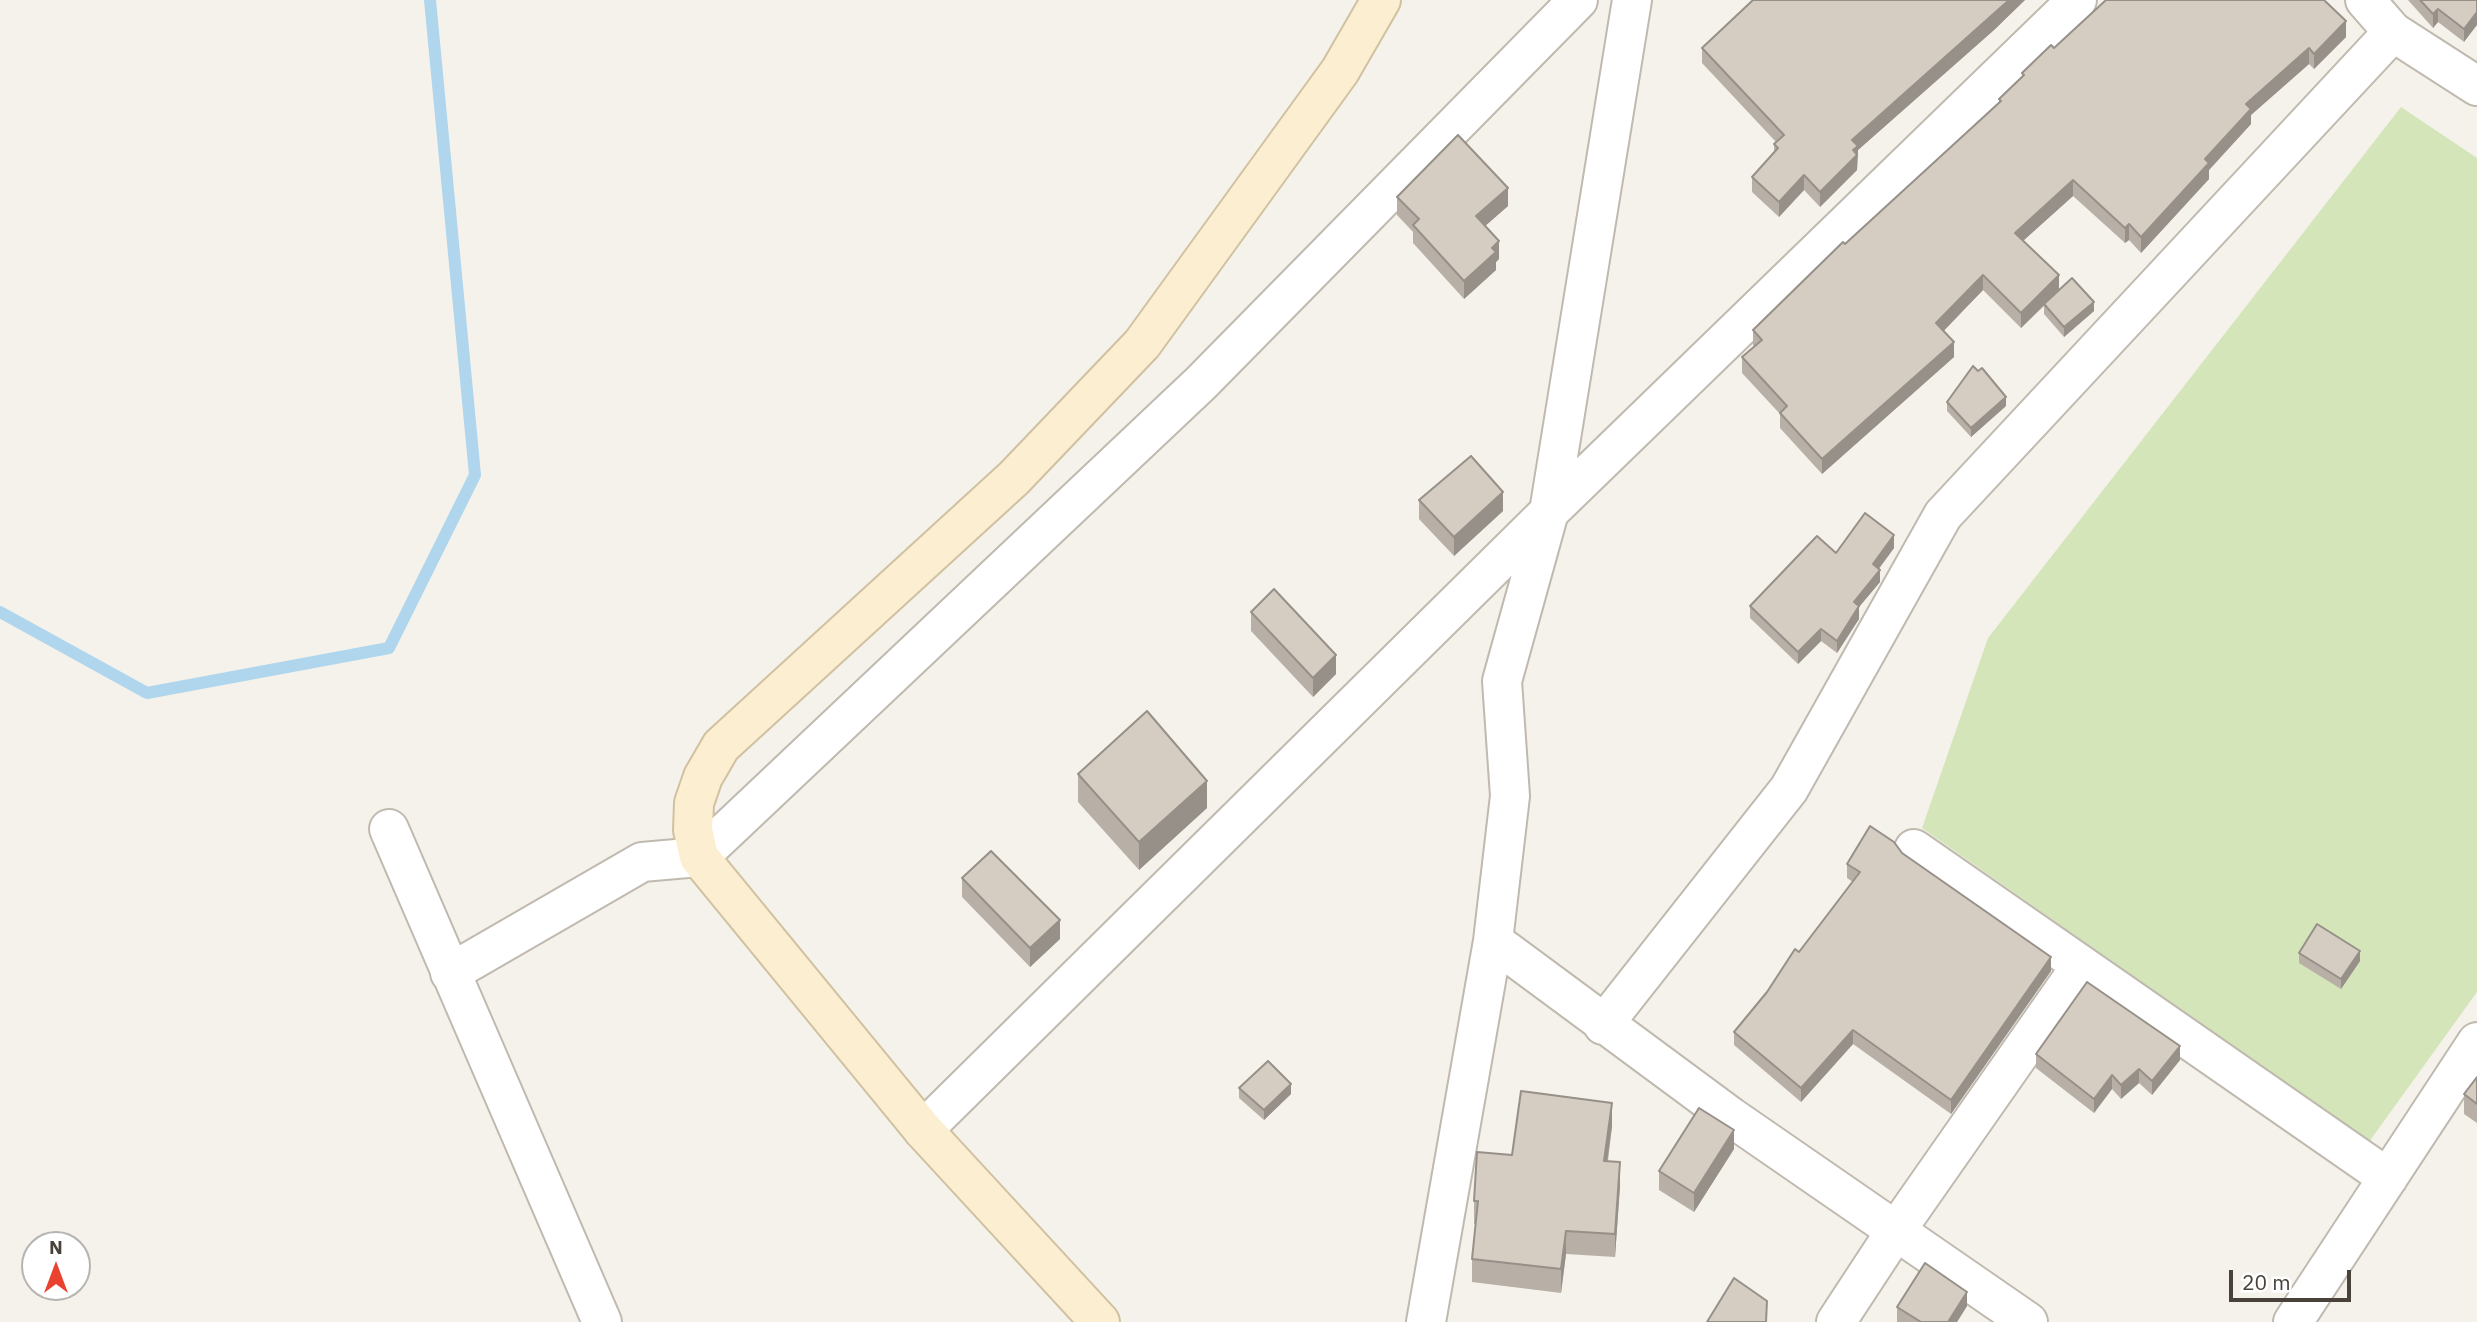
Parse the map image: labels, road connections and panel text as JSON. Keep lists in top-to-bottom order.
{
  "scale_bar": "20 m",
  "north": "top"
}
